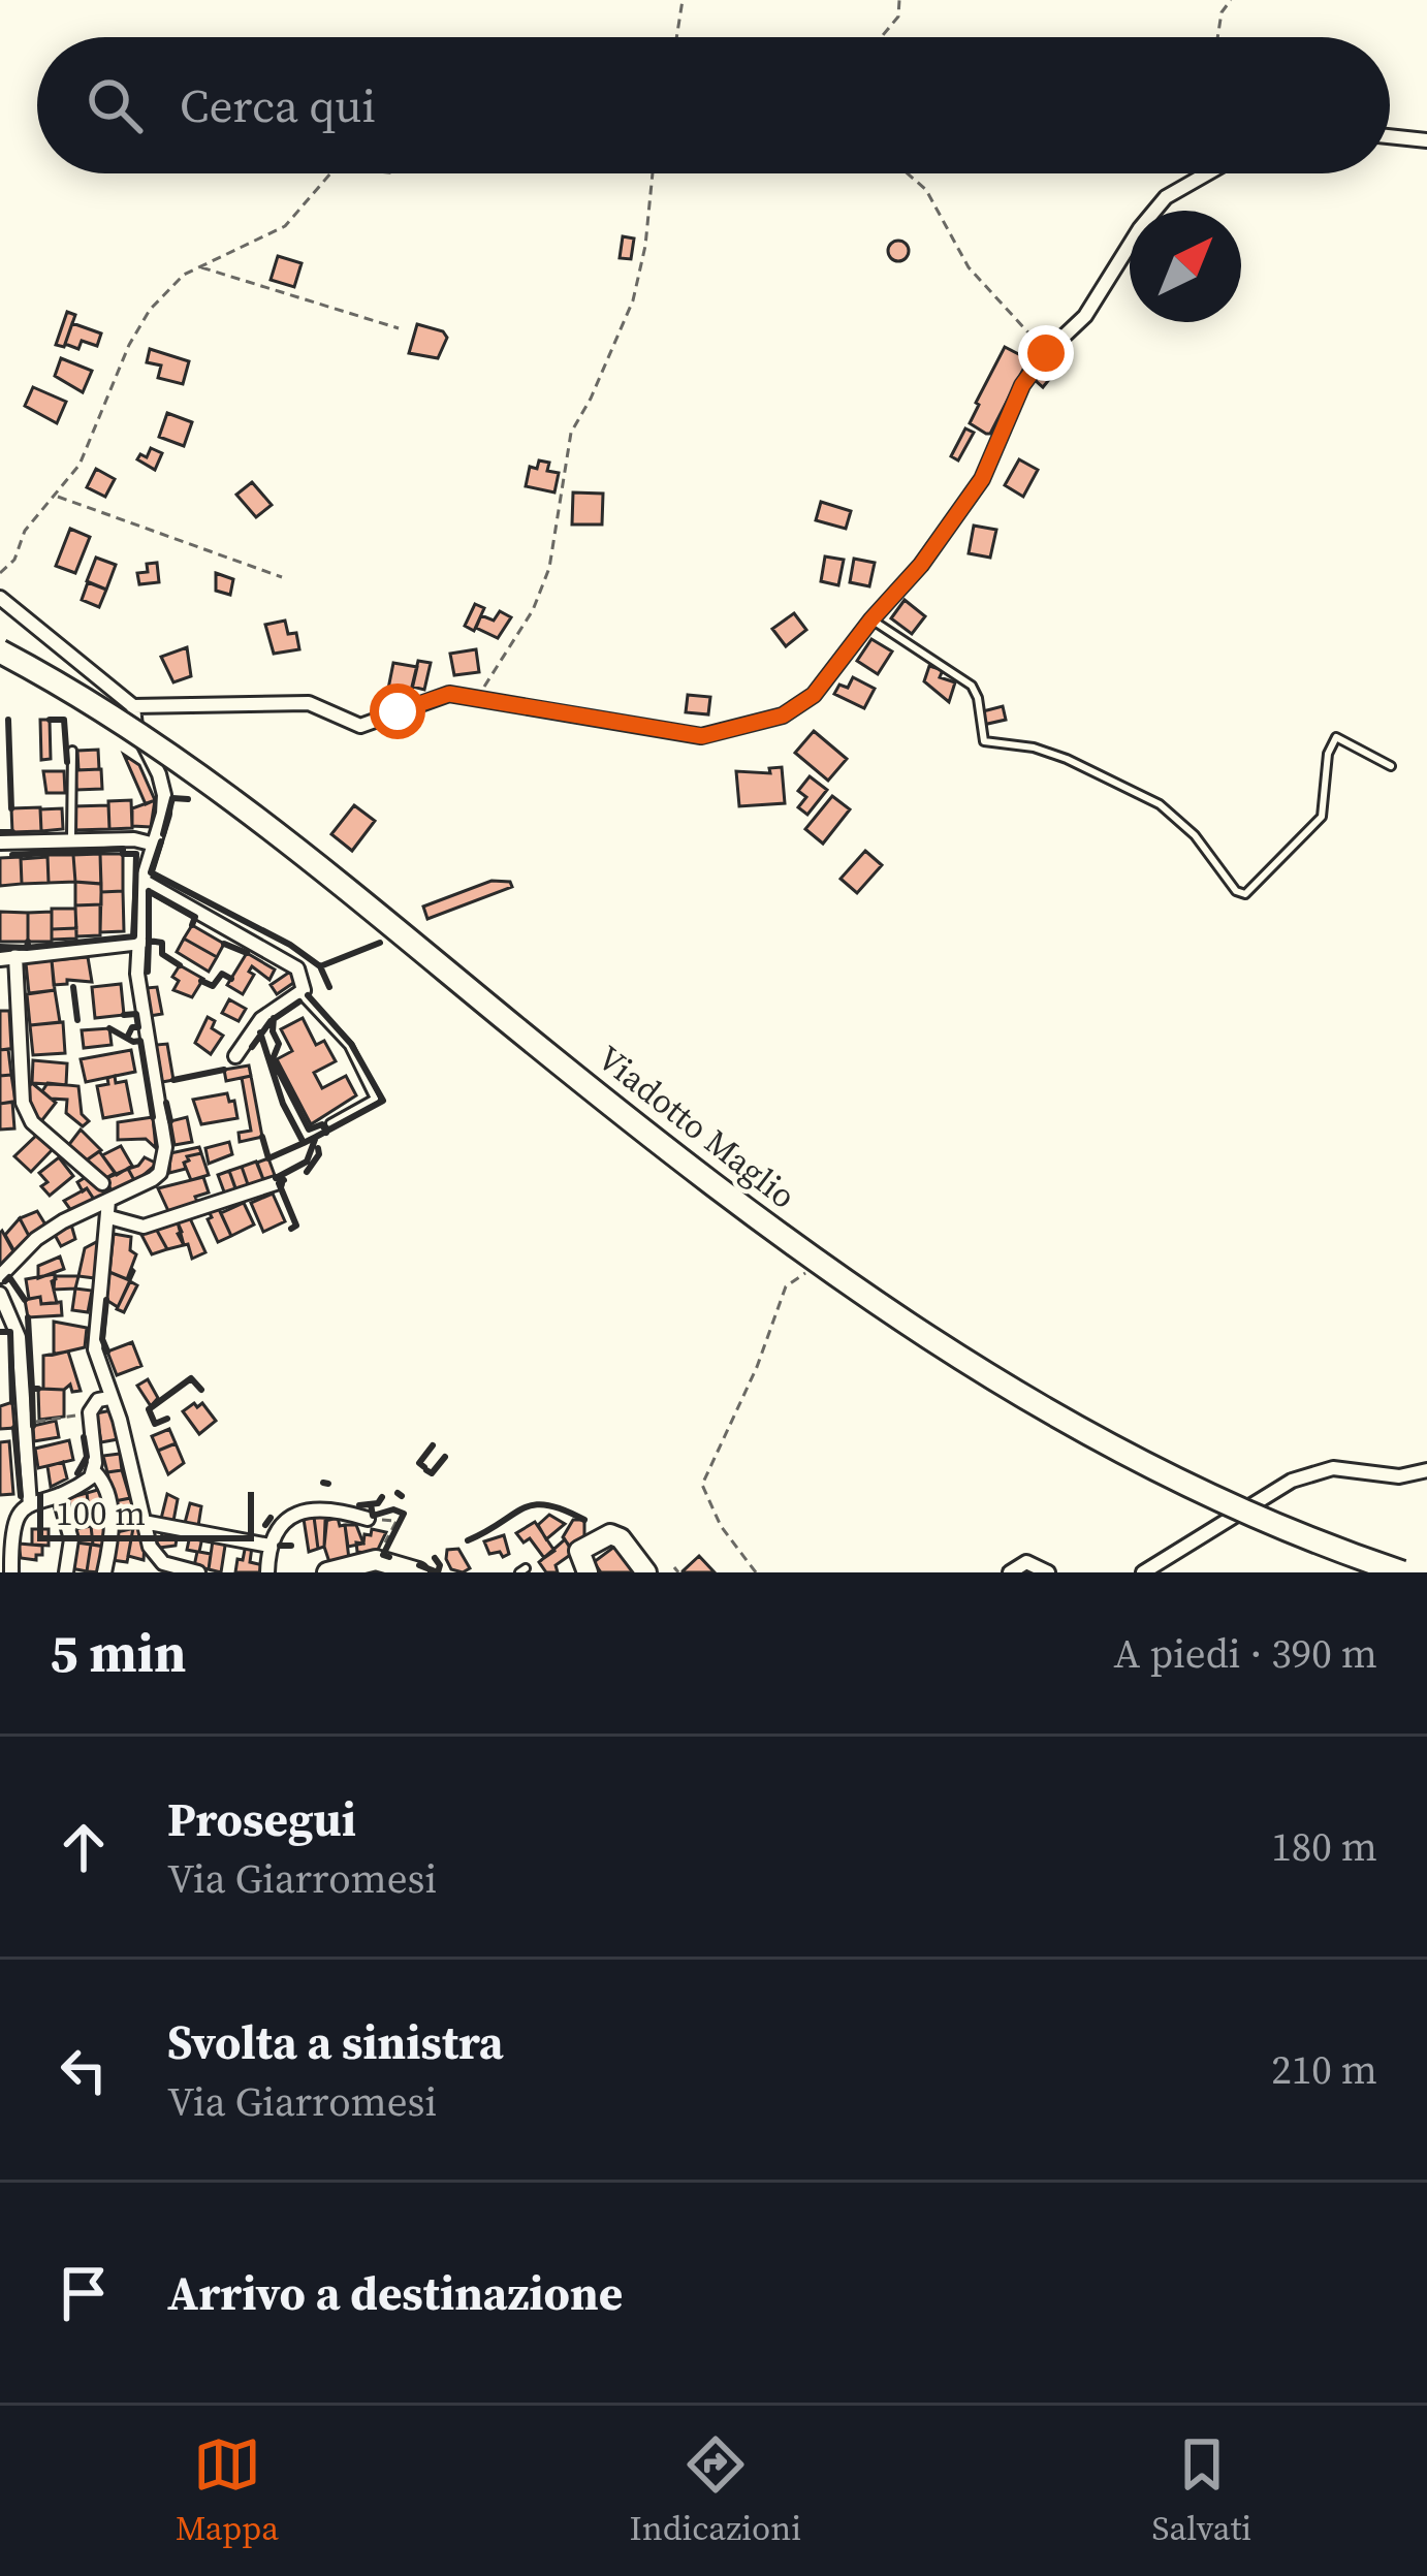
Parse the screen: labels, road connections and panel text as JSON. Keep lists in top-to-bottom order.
{
  "streets": {
    "main road": ["Viadotto Maglio"]
  },
  "scale_bar": "100 m",
  "north": "top right",
  "page": {
    "search": "Cerca qui",
    "scale": "100 m",
    "heading": ["5 min", "A piedi · 390 m"],
    "list": [
      ["Prosegui", "Via Giarromesi", "180 m"],
      ["Svolta a sinistra", "Via Giarromesi", "210 m"],
      "Arrivo a destinazione"
    ],
    "nav": ["Mappa", "Indicazioni", "Salvati"]
  }
}
